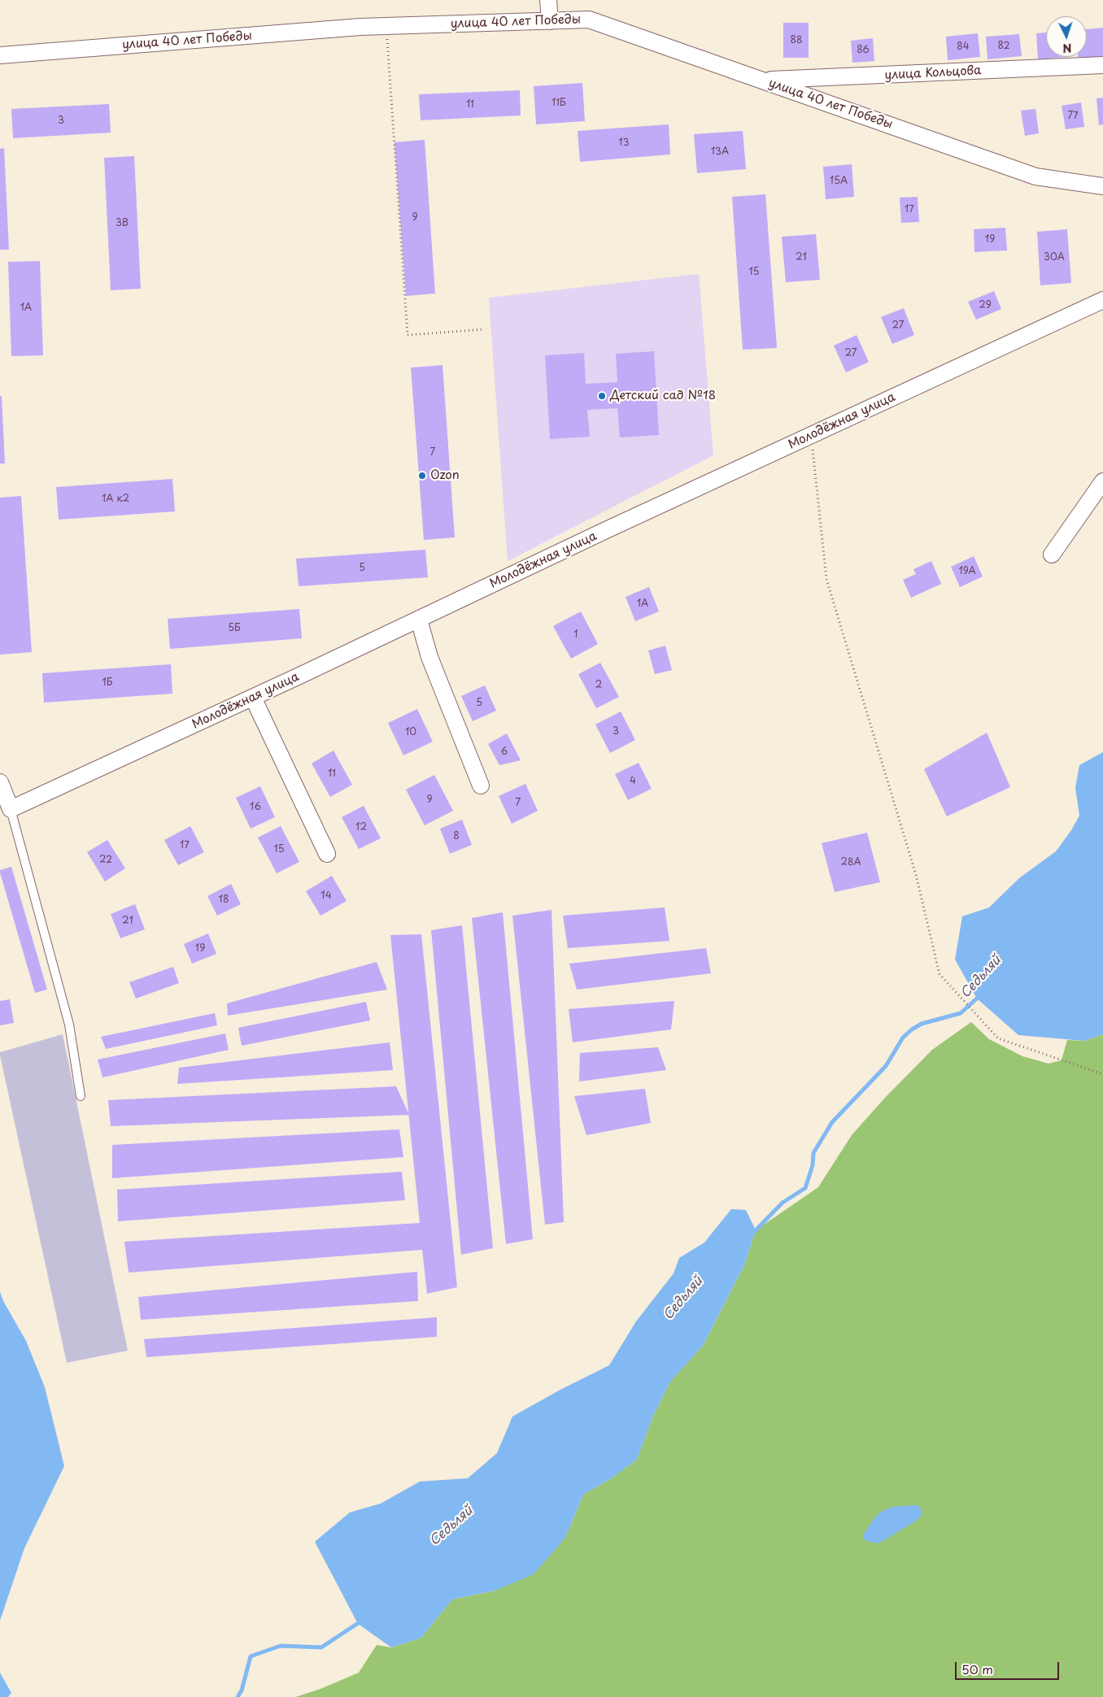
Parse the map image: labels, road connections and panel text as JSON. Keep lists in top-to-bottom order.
{
  "streets": {
    "street": ["улица 40 лет Победы", "улица Кольцова", "Молодёжная улица"]
  },
  "crossings": [
    ["улица 40 лет Победы", "улица Кольцова"]
  ],
  "water": ["Седьляй"],
  "places": ["Детский сад №18", "Ozon"],
  "house_numbers": [
    "88",
    "82",
    "84",
    "86",
    "11Б",
    "11",
    "77",
    "3",
    "13",
    "13А",
    "15А",
    "17",
    "9",
    "3В",
    "19",
    "21",
    "30А",
    "15",
    "29",
    "1А",
    "27",
    "27",
    "7",
    "1А к2",
    "5",
    "19А",
    "1А",
    "5Б",
    "1",
    "1Б",
    "2",
    "5",
    "3",
    "10",
    "6",
    "11",
    "4",
    "9",
    "7",
    "16",
    "12",
    "8",
    "17",
    "15",
    "22",
    "28А",
    "14",
    "18",
    "21",
    "19"
  ],
  "scale_bar": "50 m",
  "north": "bottom"
}
